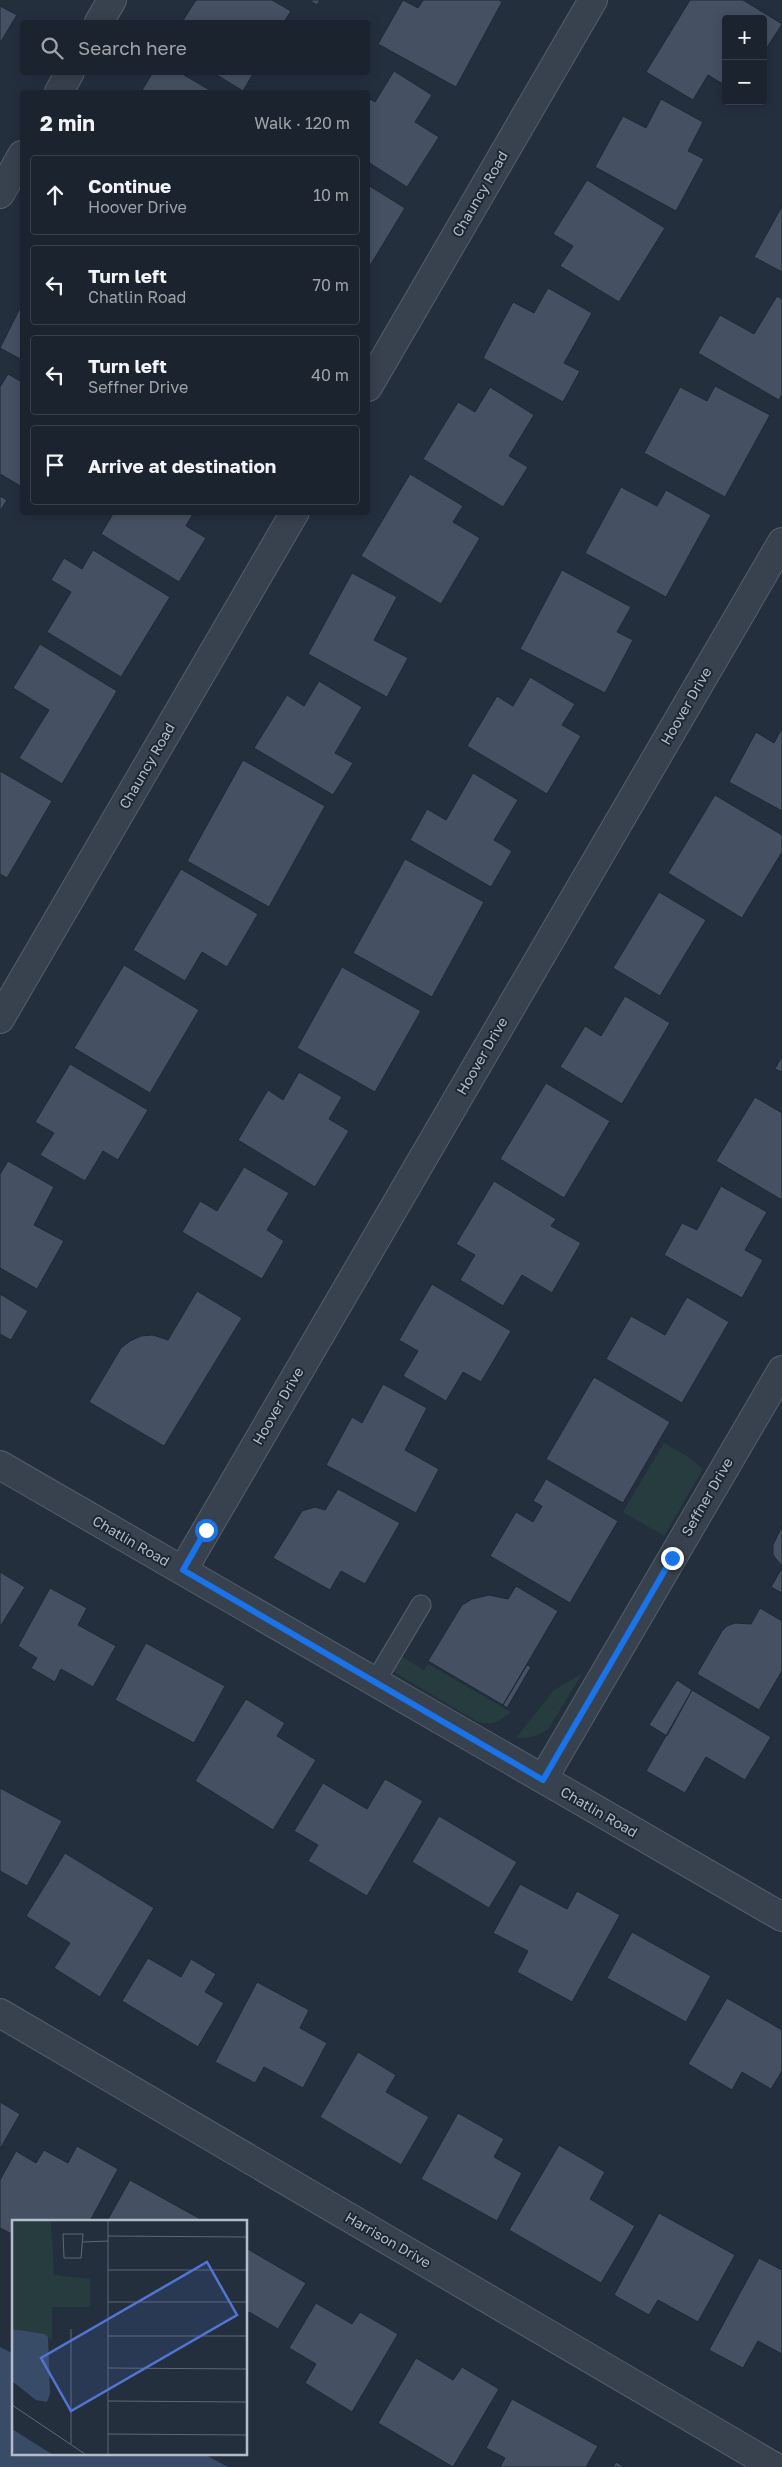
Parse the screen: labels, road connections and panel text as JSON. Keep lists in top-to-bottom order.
{
  "streets": {
    "street": [
      "Chauncy Road",
      "Hoover Drive",
      "Seffner Drive",
      "Chatlin Road",
      "Harrison Drive"
    ]
  },
  "crossings": [
    ["Hoover Drive", "Chatlin Road"],
    ["Seffner Drive", "Chatlin Road"]
  ],
  "page": {
    "map_buttons": ["+", "−"],
    "search": "Search here",
    "heading": ["2 min", "Walk · 120 m"],
    "list": [
      ["Continue", "Hoover Drive", "10 m"],
      ["Turn left", "Chatlin Road", "70 m"],
      ["Turn left", "Seffner Drive", "40 m"],
      "Arrive at destination"
    ]
  }
}
